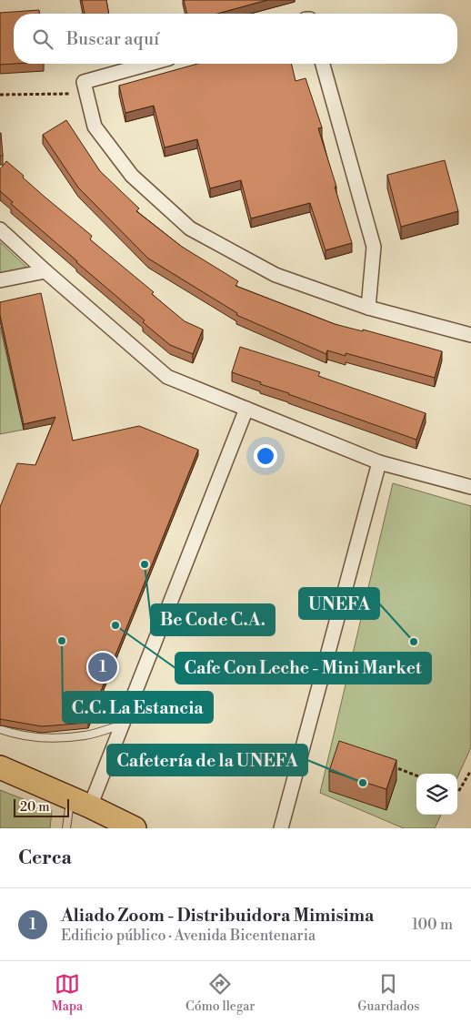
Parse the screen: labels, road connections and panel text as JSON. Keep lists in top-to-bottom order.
{
  "places": [
    "Be Code C.A.",
    "Cafe Con Leche - Mini Market",
    "C.C. La Estancia",
    "UNEFA",
    "Cafetería de la UNEFA"
  ],
  "scale_bar": "20 m",
  "page": {
    "search": "Buscar aquí",
    "pins": "1",
    "scale": "20 m",
    "heading": "Cerca",
    "list": [
      {
        "mark": "1",
        "name": "Aliado Zoom - Distribuidora Mimisima",
        "note": "Edificio público · Avenida Bicentenaria",
        "value": "100 m"
      }
    ],
    "nav": ["Mapa", "Cómo llegar", "Guardados"]
  }
}
